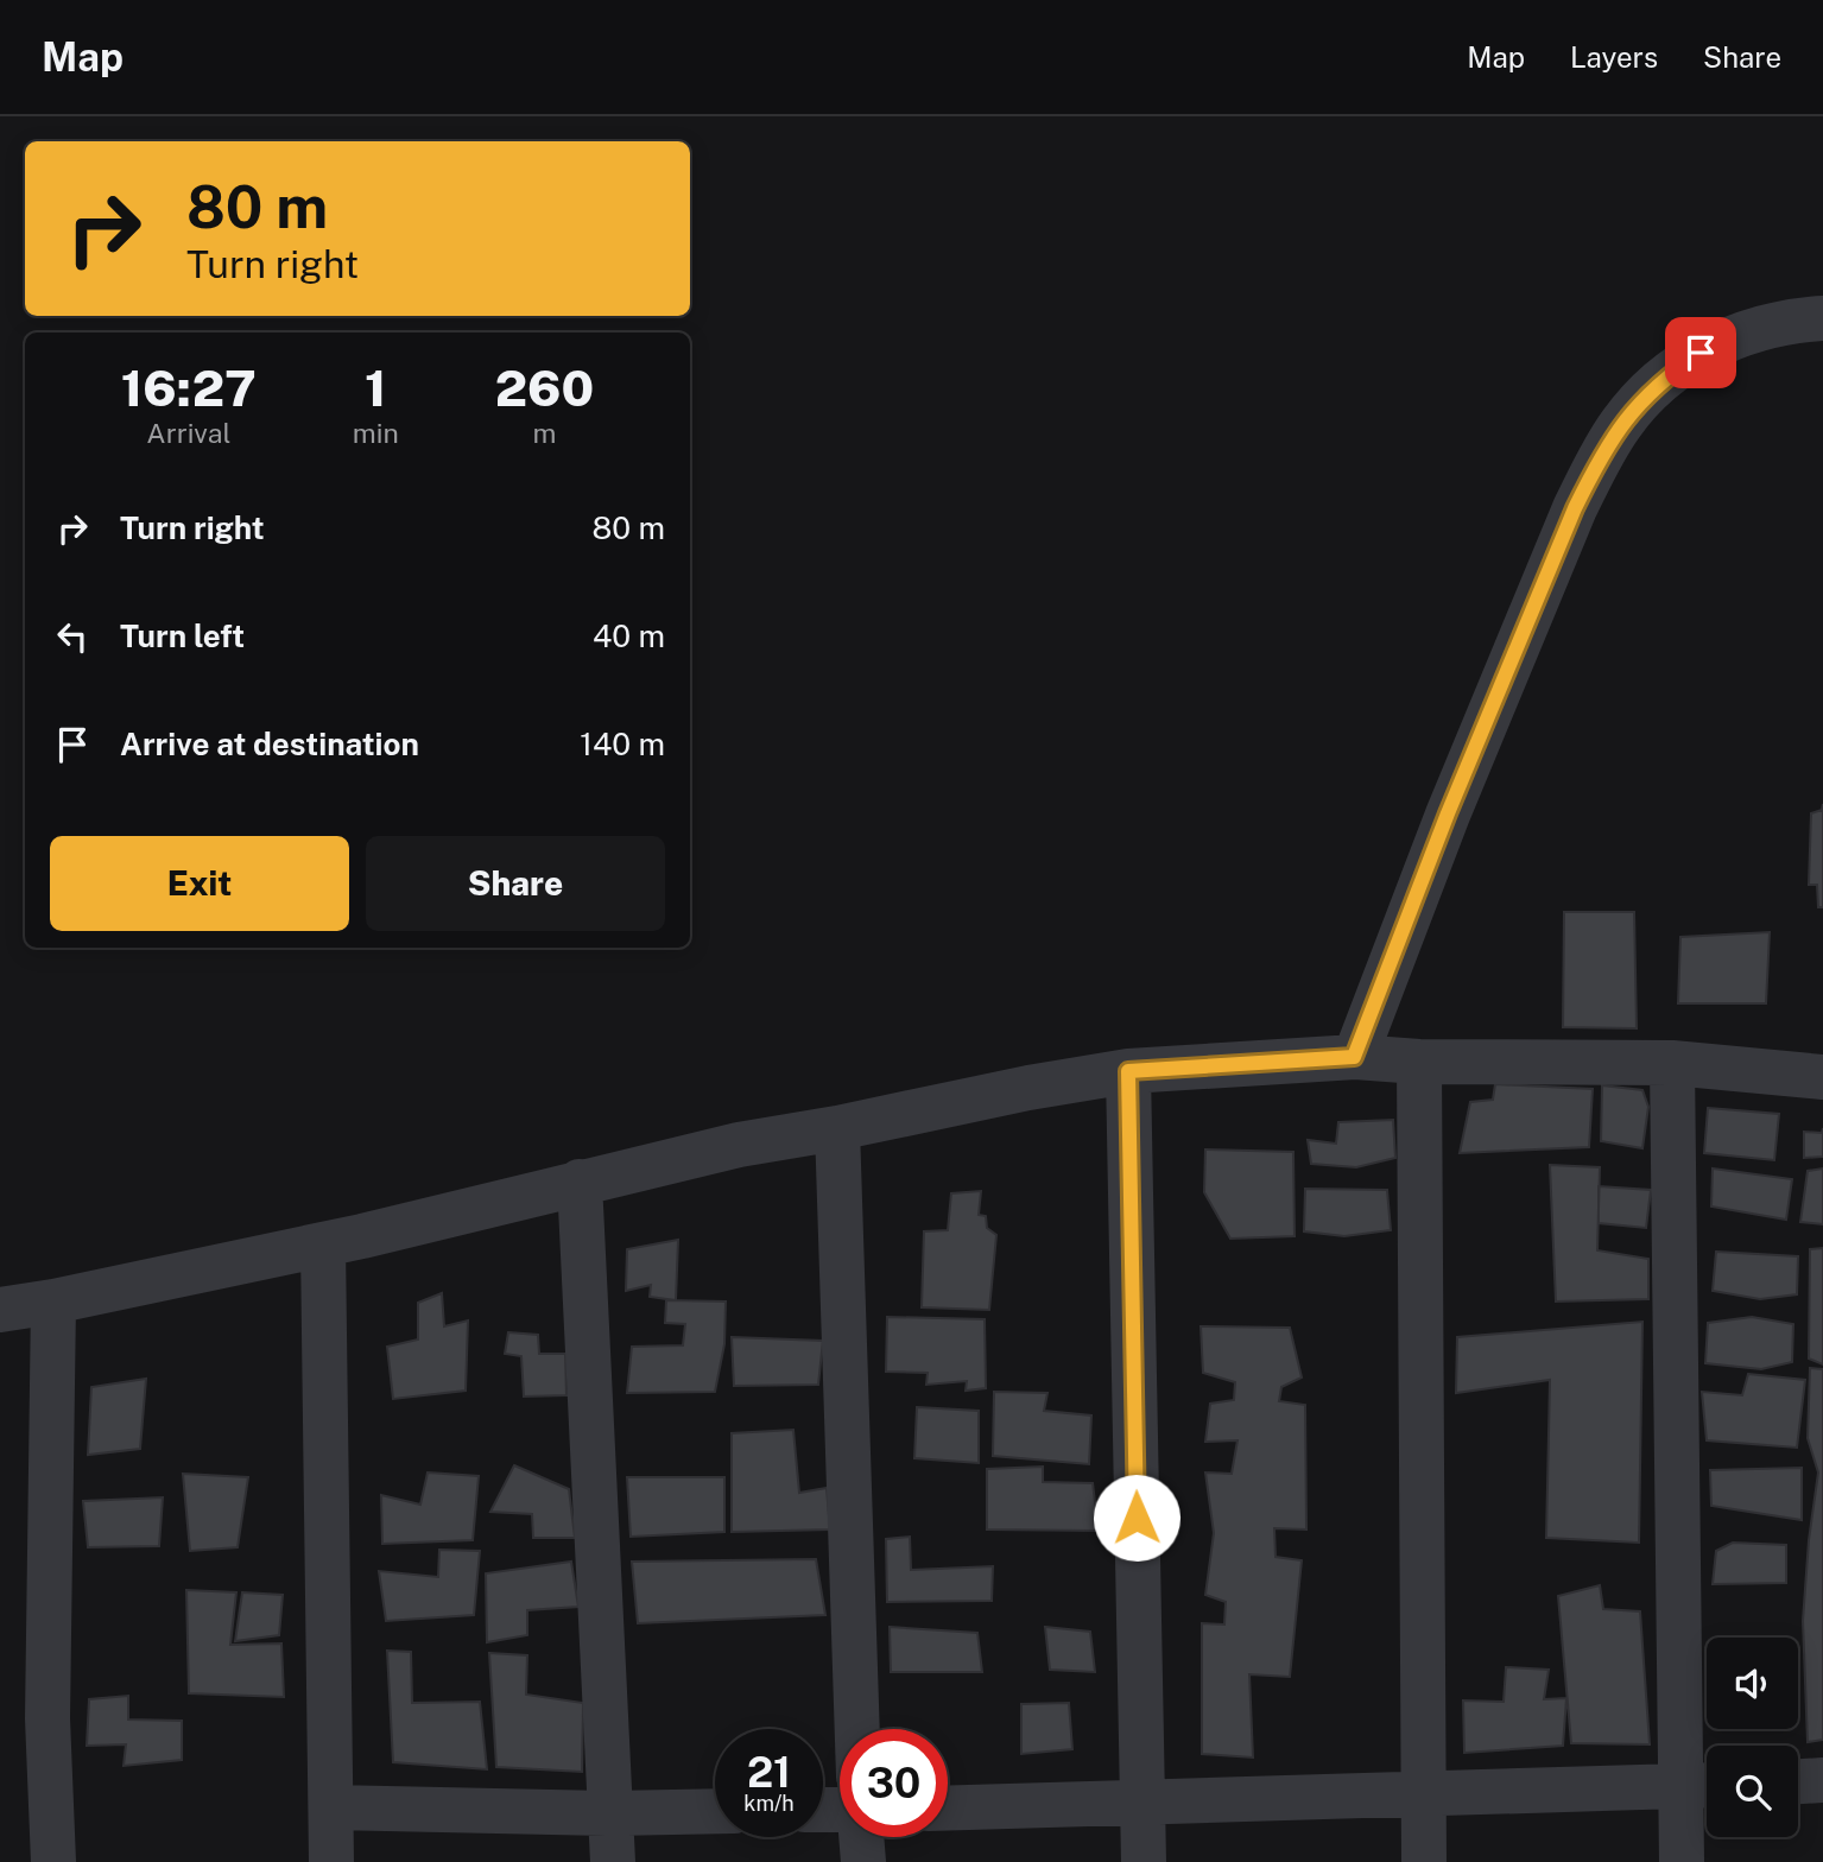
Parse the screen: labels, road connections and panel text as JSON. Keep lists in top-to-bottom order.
{
  "page": {
    "header": "Map",
    "nav": ["Map", "Layers", "Share"],
    "turn": ["80 m", "Turn right"],
    "eta": [
      "16:27",
      "Arrival",
      "1",
      "min",
      "260",
      "m"
    ],
    "list": [
      {
        "name": "Turn right",
        "value": "80 m"
      },
      {
        "name": "Turn left",
        "value": "40 m"
      },
      {
        "name": "Arrive at destination",
        "value": "140 m"
      }
    ],
    "buttons": ["Exit", "Share"],
    "speed": "21 km/h",
    "limit": "30"
  }
}
